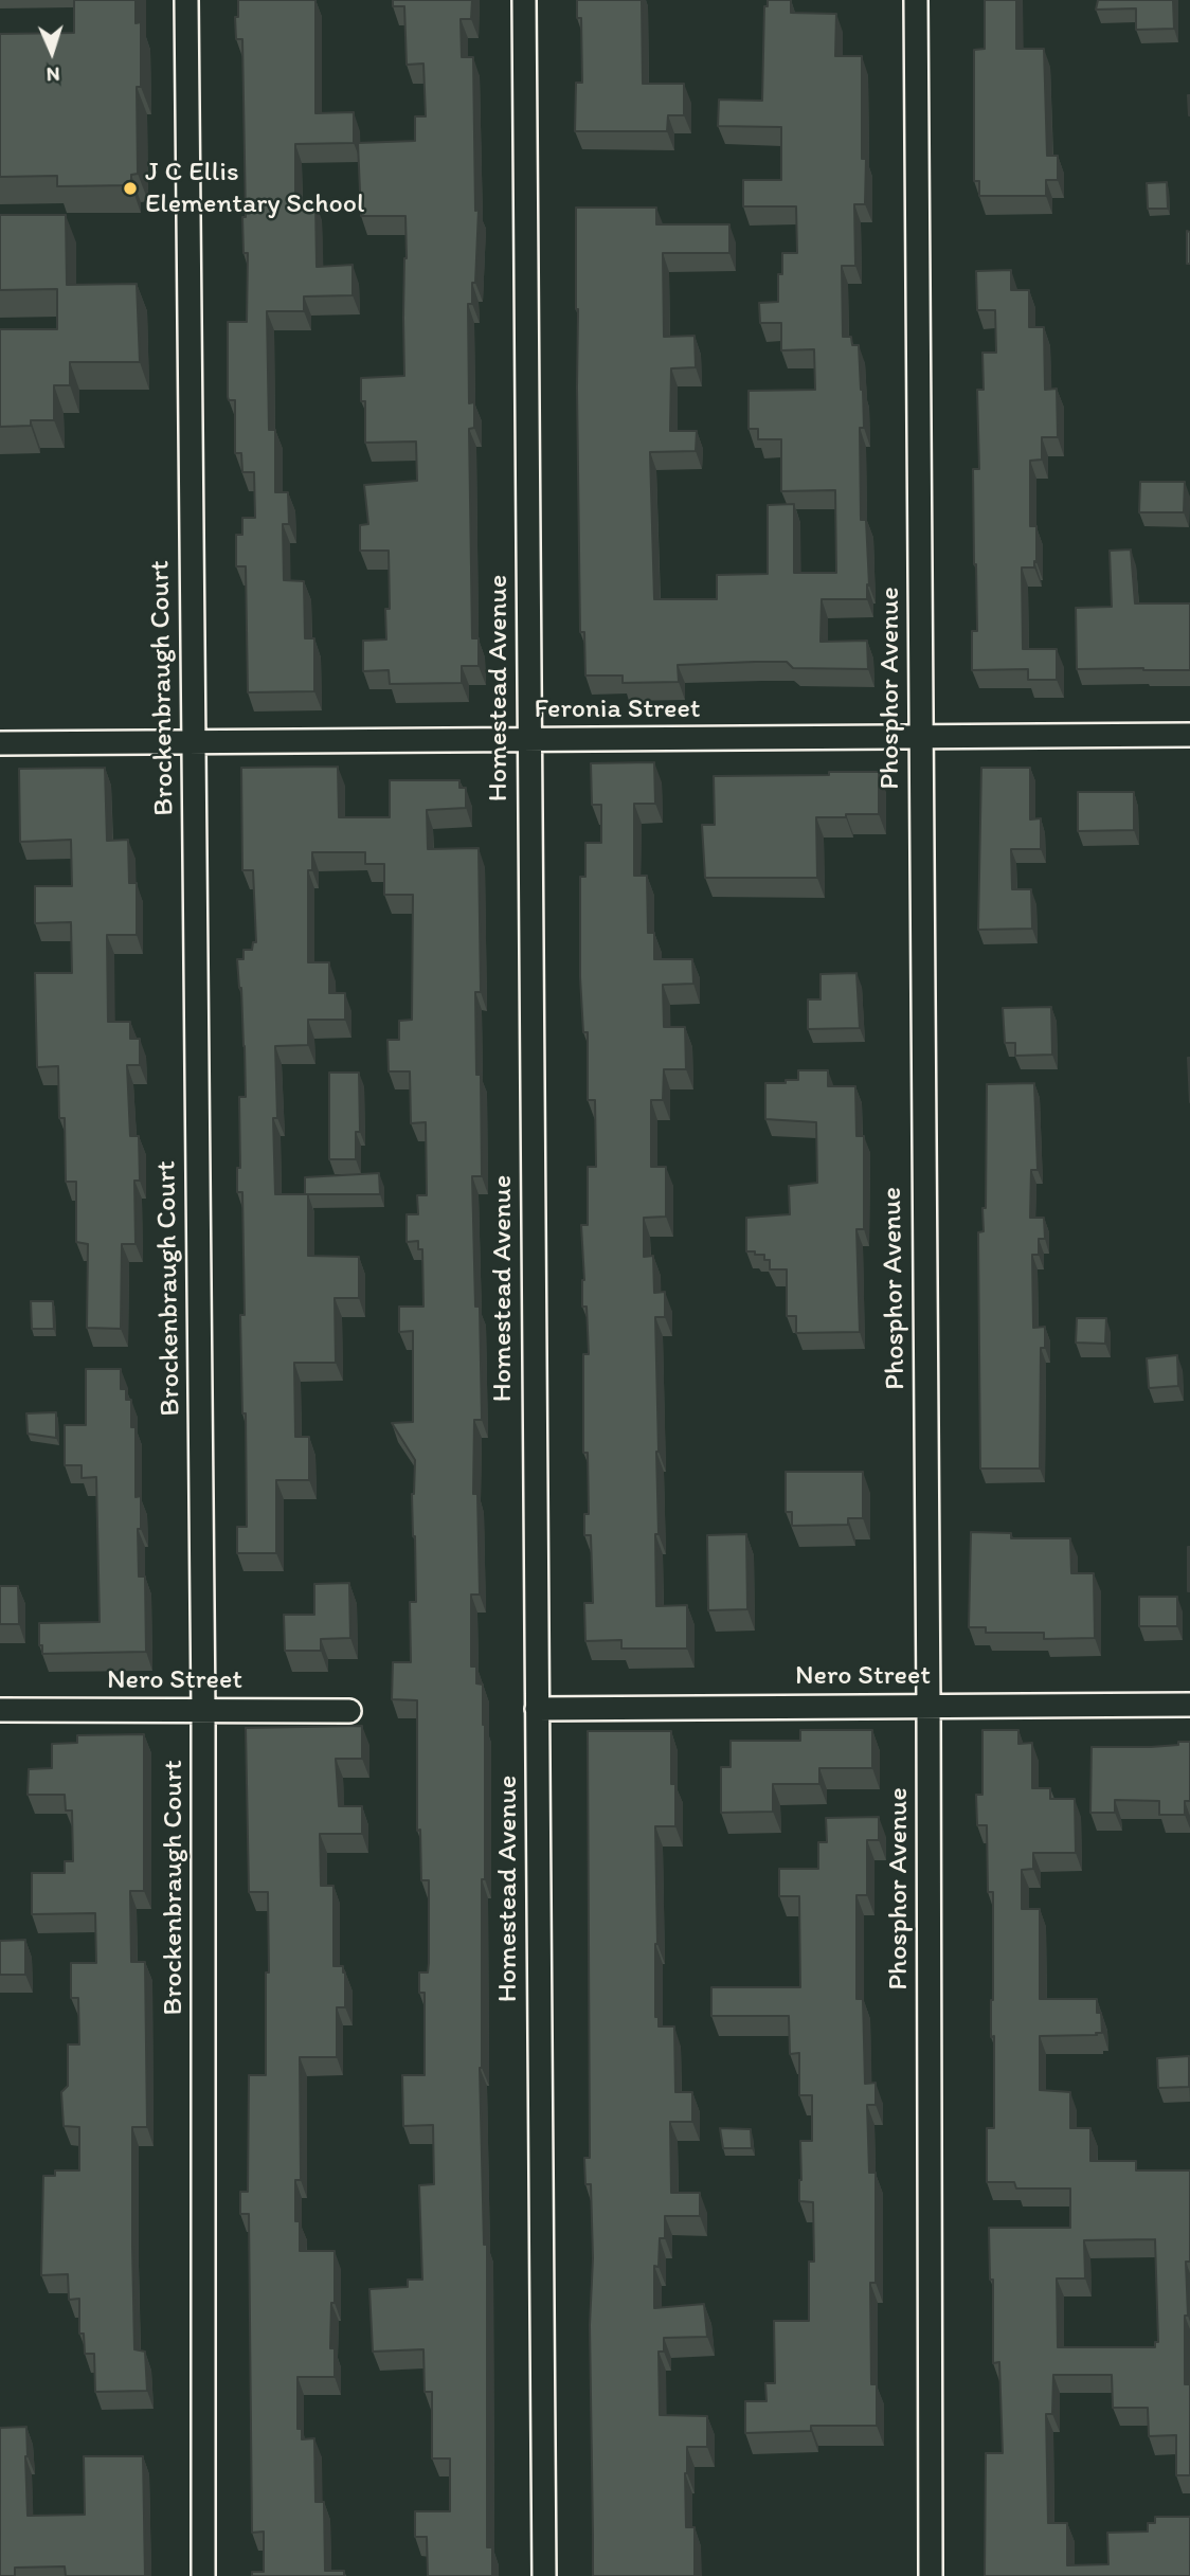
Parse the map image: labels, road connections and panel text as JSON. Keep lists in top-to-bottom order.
{
  "streets": {
    "street": [
      "Brockenbraugh Court",
      "Homestead Avenue",
      "Phosphor Avenue",
      "Feronia Street",
      "Nero Street"
    ]
  },
  "crossings": [
    ["Brockenbraugh Court", "Feronia Street"],
    ["Brockenbraugh Court", "Nero Street"],
    ["Homestead Avenue", "Feronia Street"],
    ["Homestead Avenue", "Nero Street"],
    ["Phosphor Avenue", "Feronia Street"],
    ["Phosphor Avenue", "Nero Street"]
  ],
  "places": ["J C Ellis Elementary School"],
  "north": "bottom"
}
